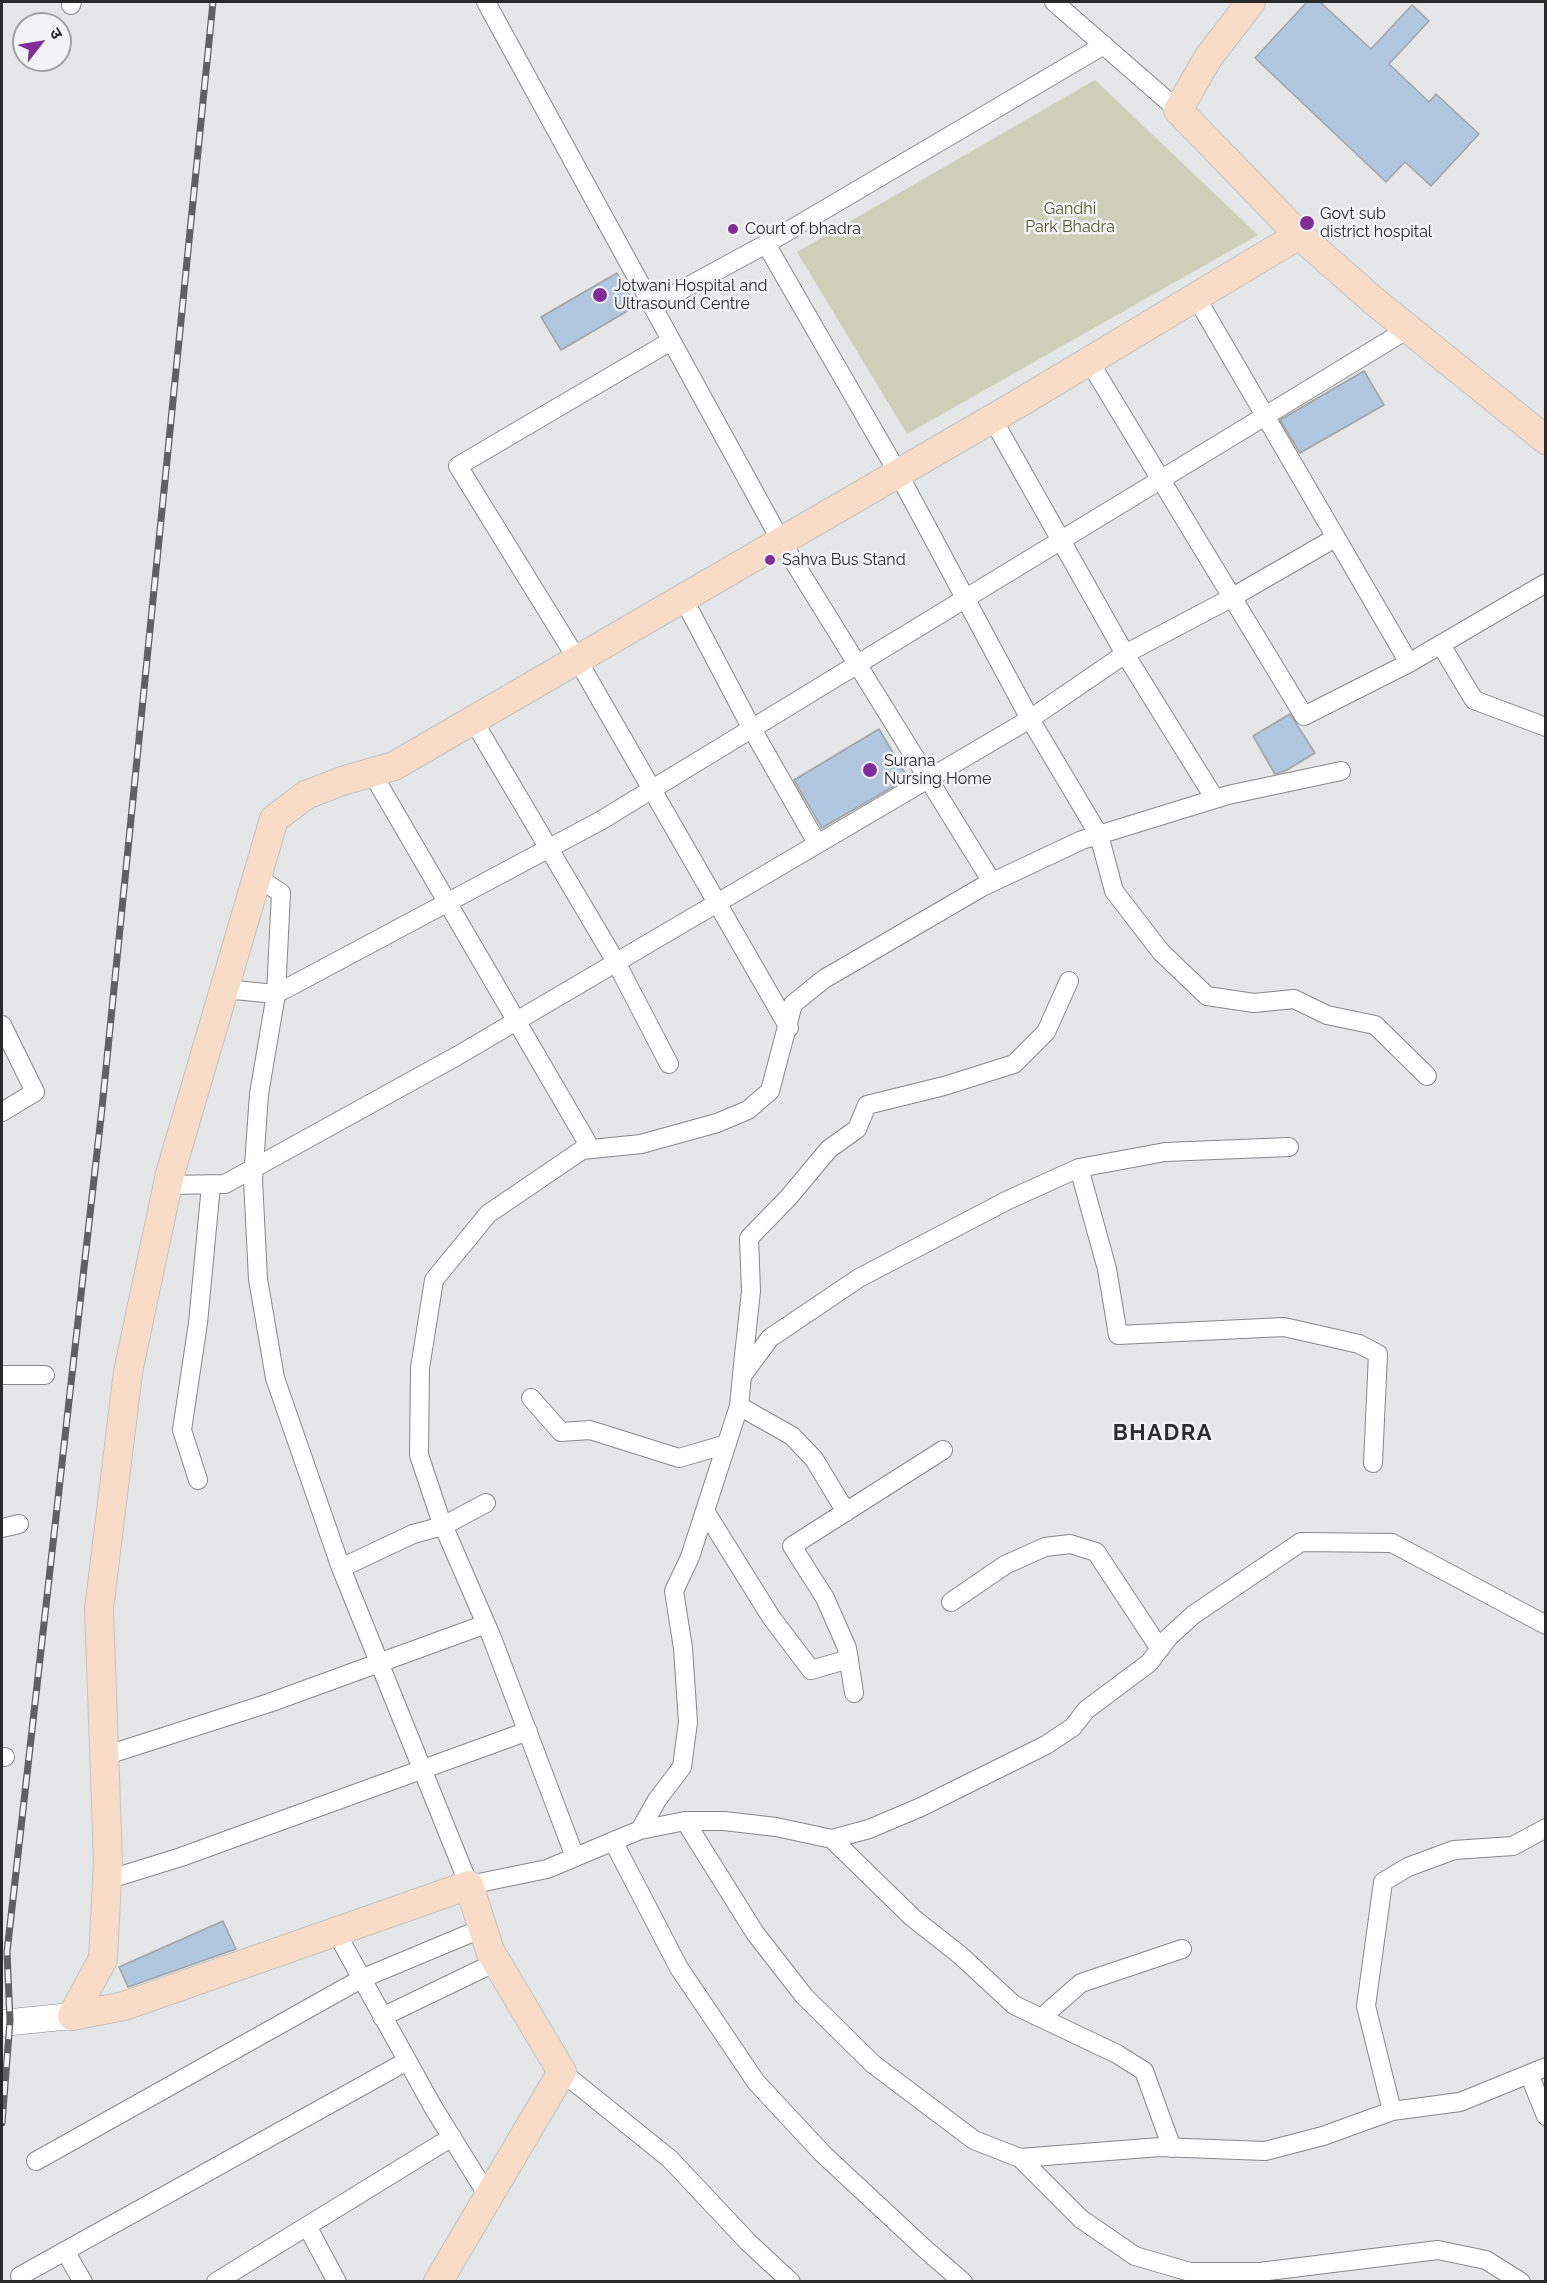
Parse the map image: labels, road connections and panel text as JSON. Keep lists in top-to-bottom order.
{
  "districts": ["BHADRA"],
  "parks": ["Gandhi Park Bhadra"],
  "places": [
    "Govt sub district hospital",
    "Court of bhadra",
    "Jotwani Hospital and Ultrasound Centre",
    "Sahva Bus Stand",
    "Surana Nursing Home"
  ],
  "north": "top right"
}
